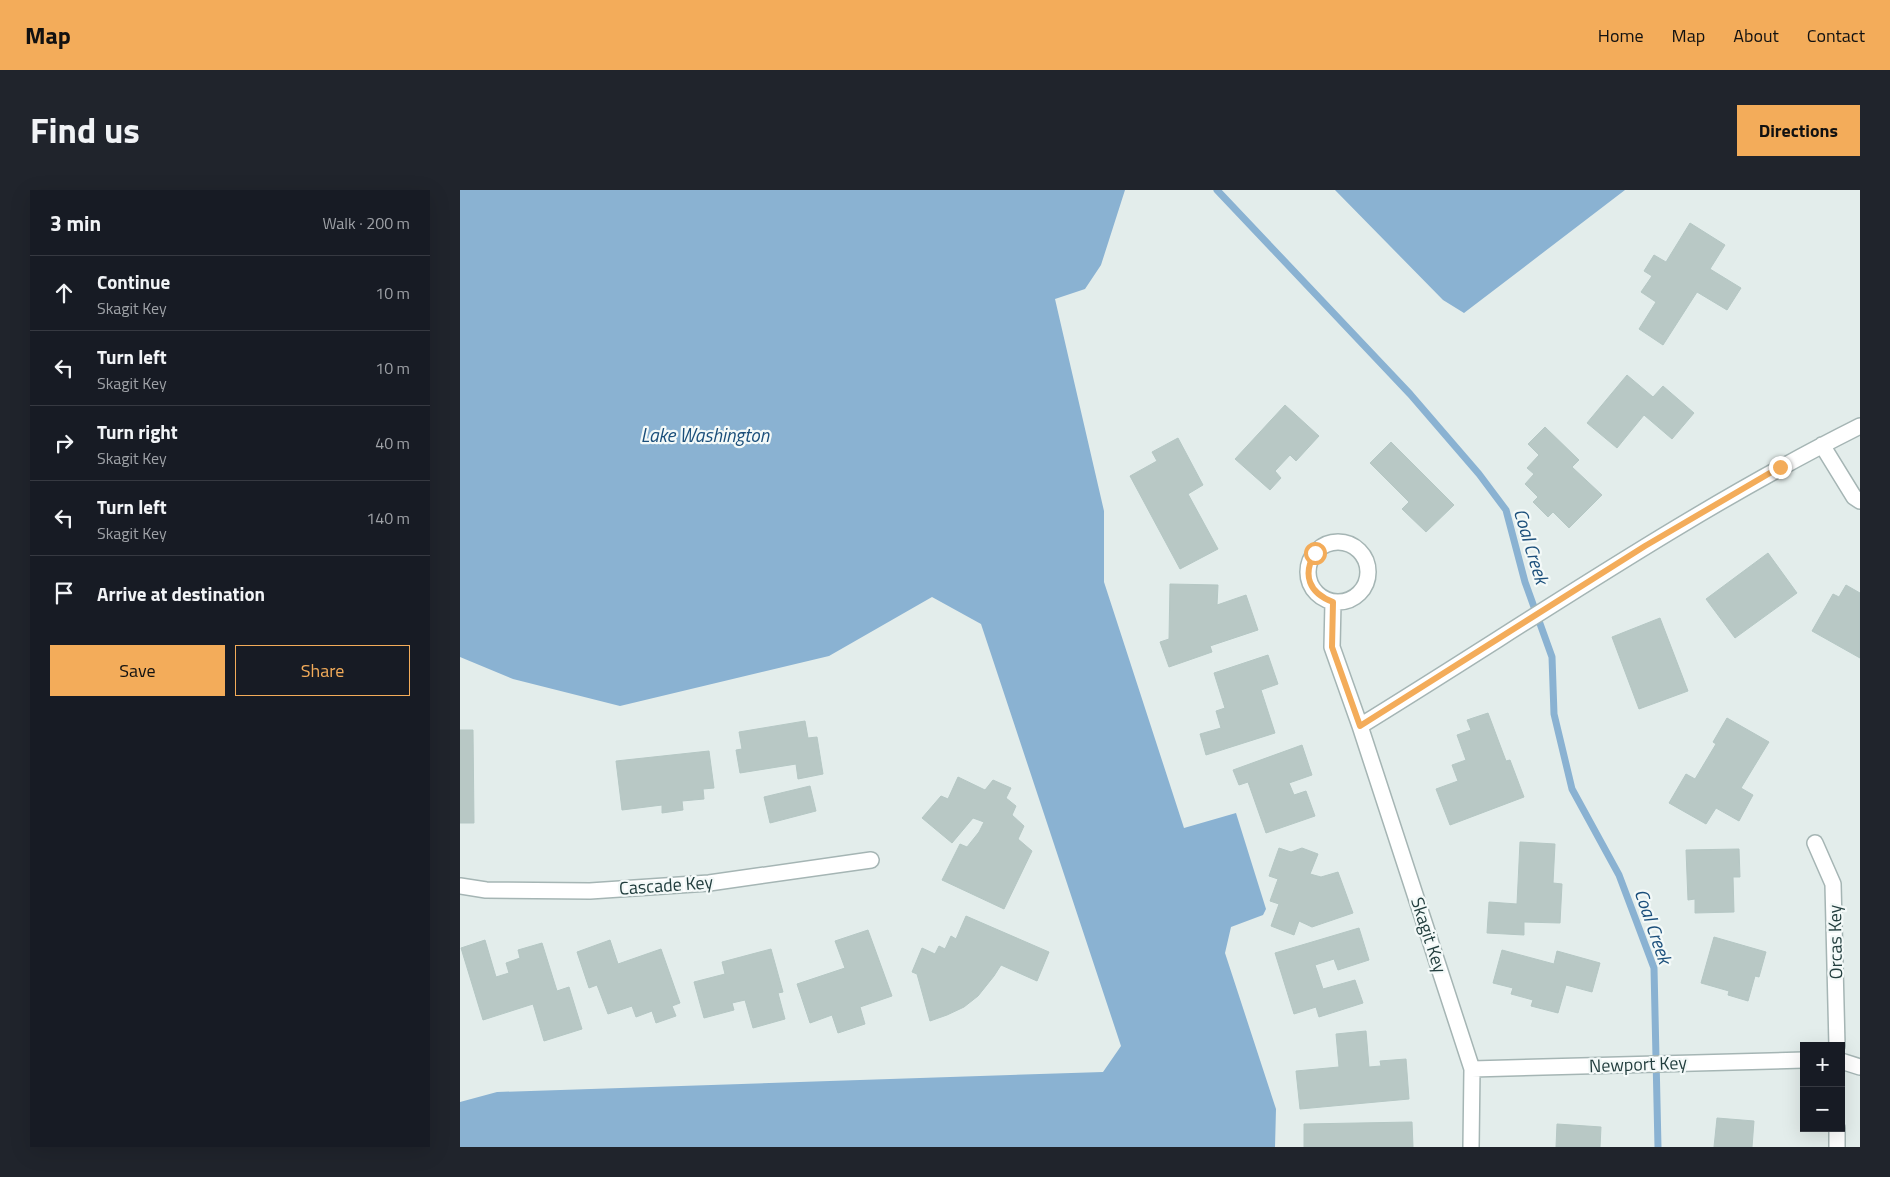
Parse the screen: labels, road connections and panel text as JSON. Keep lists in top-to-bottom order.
{
  "streets": {
    "street": [
      "Cascade Key",
      "Skagit Key",
      "Orcas Key",
      "Newport Key"
    ]
  },
  "crossings": [
    ["Skagit Key", "Newport Key"]
  ],
  "water": ["Lake Washington", "Coal Creek"],
  "page": {
    "header": "Map",
    "nav": [
      "Home",
      "Map",
      "About",
      "Contact"
    ],
    "title": "Find us",
    "buttons": [
      "Directions",
      ["Save", "Share"]
    ],
    "heading": ["3 min", "Walk · 200 m"],
    "list": [
      ["Continue", "Skagit Key", "10 m"],
      ["Turn left", "Skagit Key", "10 m"],
      ["Turn right", "Skagit Key", "40 m"],
      ["Turn left", "Skagit Key", "140 m"],
      "Arrive at destination"
    ],
    "map_buttons": ["+", "−"]
  }
}
